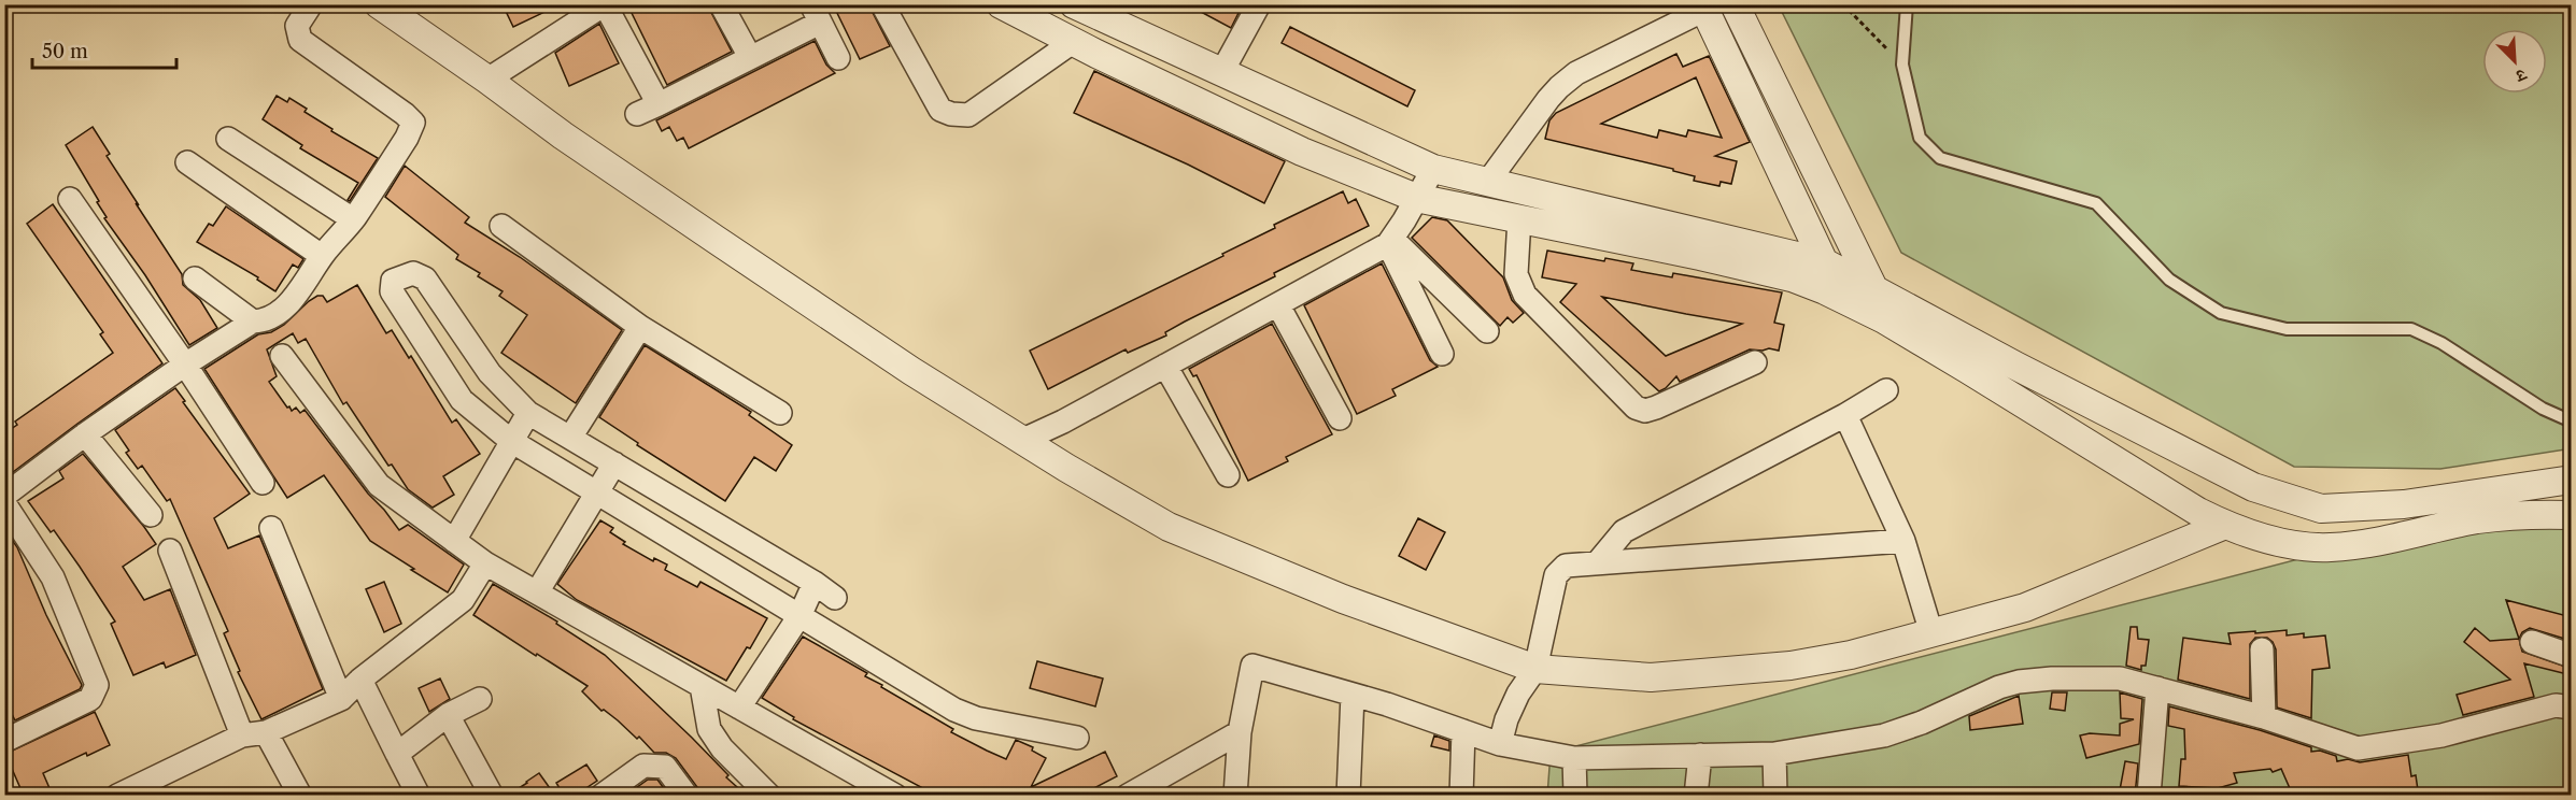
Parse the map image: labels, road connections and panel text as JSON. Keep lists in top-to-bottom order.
{
  "scale_bar": "50 m",
  "north": "bottom right"
}
